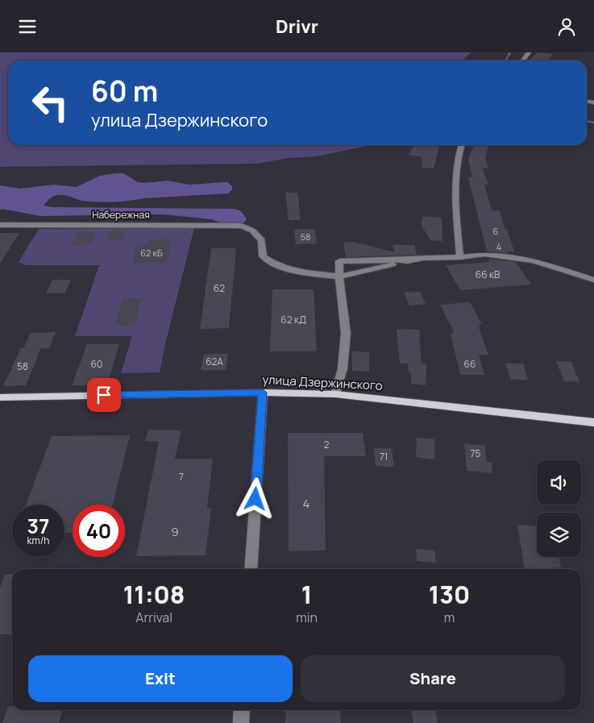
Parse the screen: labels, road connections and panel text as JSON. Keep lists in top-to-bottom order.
{
  "streets": {
    "main road": ["улица Дзержинского"],
    "street": ["Набережная"]
  },
  "house_numbers": [
    "6",
    "58",
    "4",
    "62 кБ",
    "66 кВ",
    "62",
    "62 кД",
    "62А",
    "60",
    "66",
    "58",
    "2",
    "75",
    "71",
    "7",
    "4",
    "9"
  ],
  "page": {
    "header": "Drivr",
    "turn": ["60 m", "улица Дзержинского"],
    "speed": "37 km/h",
    "limit": "40",
    "eta": [
      "11:08",
      "Arrival",
      "1",
      "min",
      "130",
      "m"
    ],
    "buttons": ["Exit", "Share"]
  }
}
